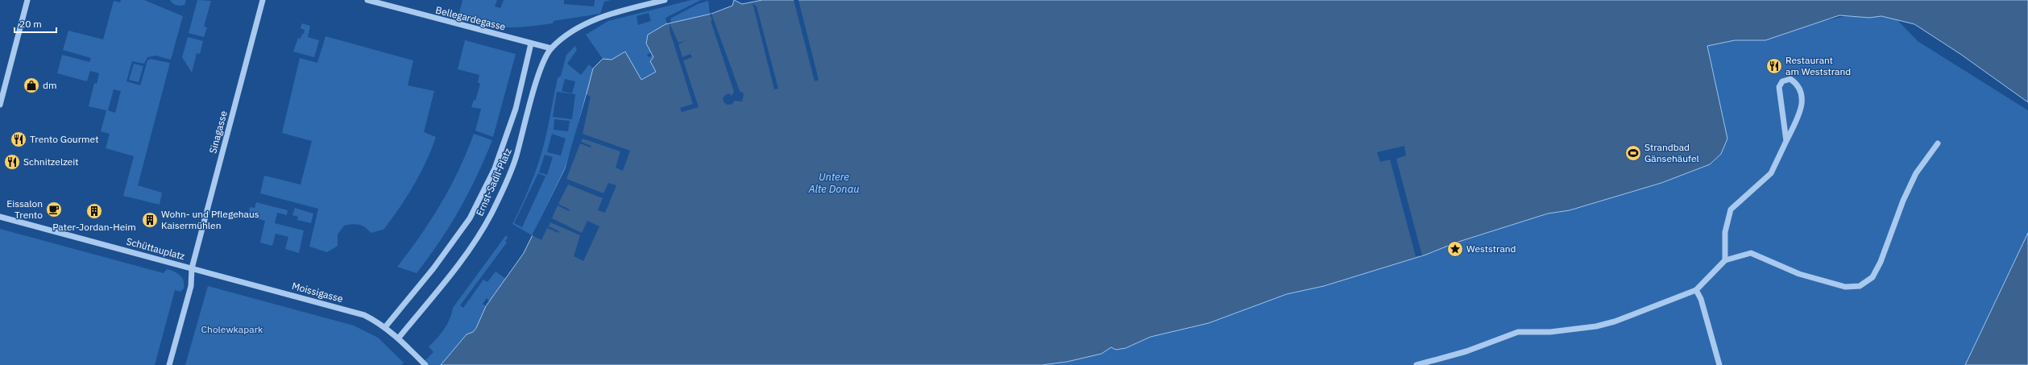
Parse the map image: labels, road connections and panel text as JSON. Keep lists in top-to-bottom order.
{
  "streets": {
    "street": [
      "Bellegardegasse",
      "Sinagasse",
      "Ernst-Sadil-Platz",
      "Schüttauplatz",
      "Moissigasse"
    ]
  },
  "crossings": [
    ["Bellegardegasse", "Ernst-Sadil-Platz"],
    ["Sinagasse", "Schüttauplatz"],
    ["Sinagasse", "Moissigasse"],
    ["Ernst-Sadil-Platz", "Moissigasse"],
    ["Schüttauplatz", "Moissigasse"]
  ],
  "water": ["Untere Alte Donau"],
  "parks": ["Cholewkapark"],
  "places": {
    "restaurant": ["Restaurant am Weststrand", "Trento Gourmet", "Schnitzelzeit"],
    "shop": ["dm"],
    "sports": ["Strandbad Gänsehäufel"],
    "cafe": ["Eissalon Trento"],
    "building": ["Pater-Jordan-Heim", "Wohn- und Pflegehaus Kaisermühlen"],
    "place": ["Weststrand"]
  },
  "scale_bar": "20 m"
}
